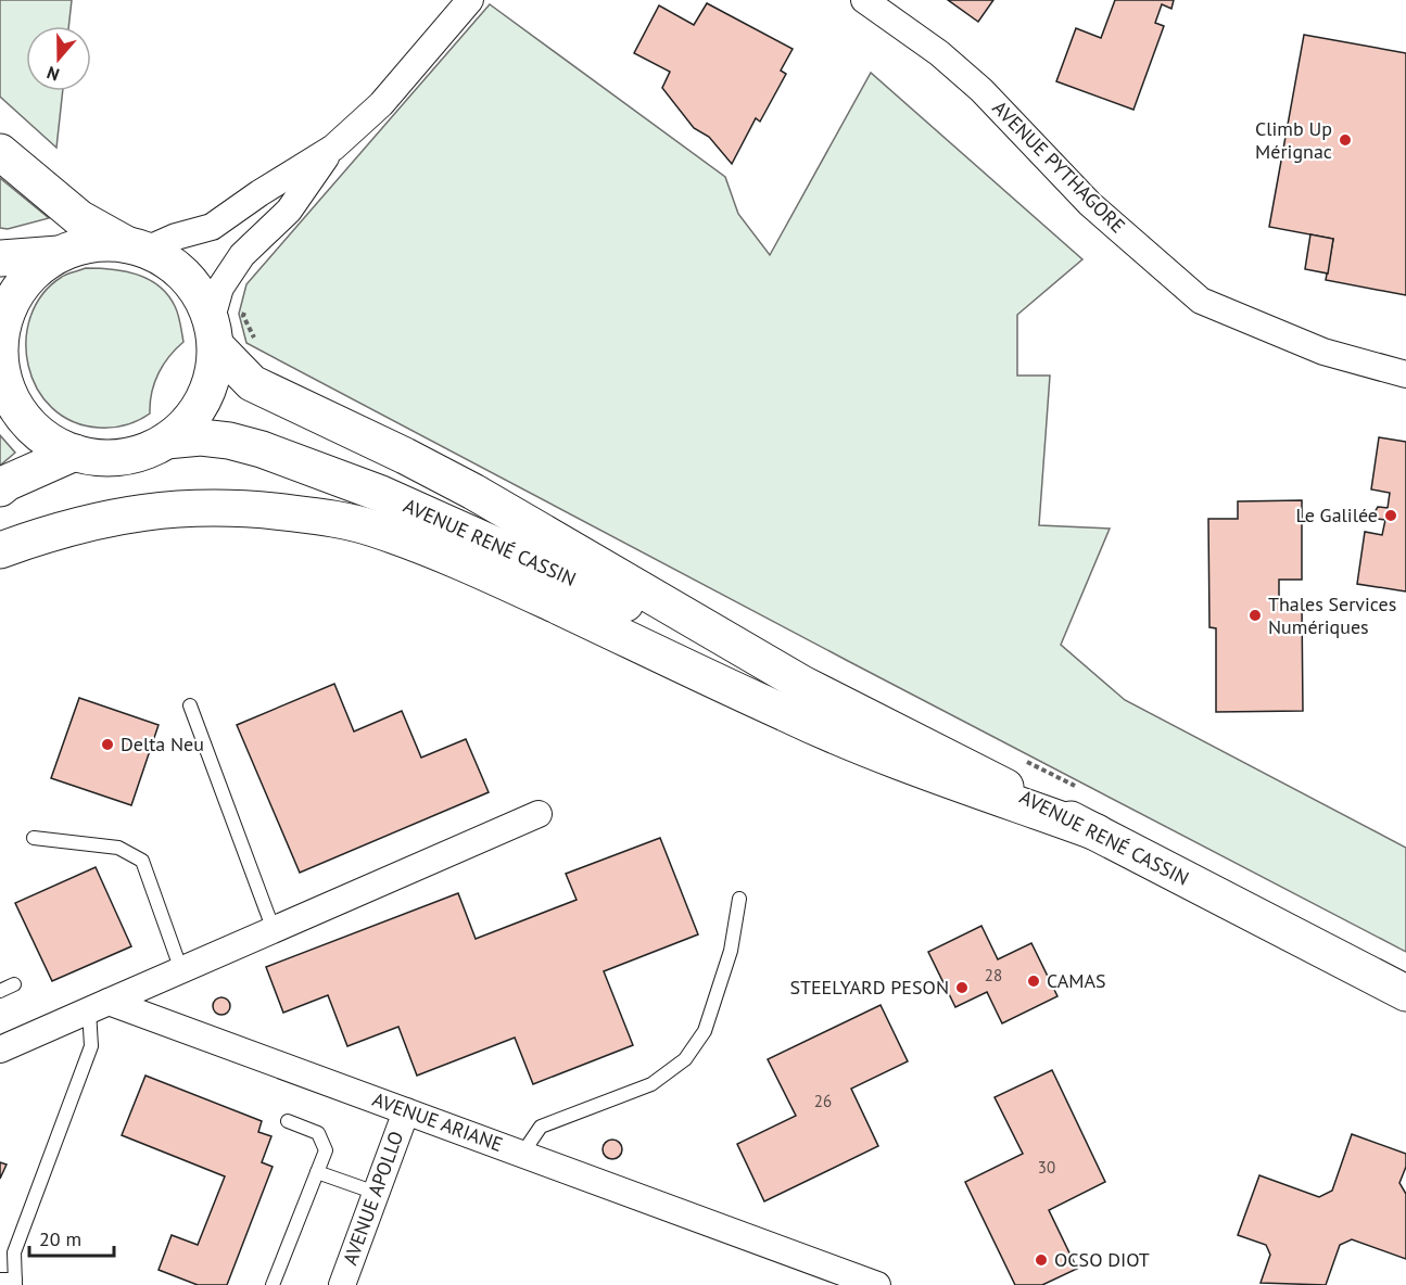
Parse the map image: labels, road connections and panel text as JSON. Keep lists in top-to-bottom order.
{
  "streets": {
    "main road": ["AVENUE RENÉ CASSIN"],
    "street": ["AVENUE PYTHAGORE", "AVENUE ARIANE", "AVENUE APOLLO"]
  },
  "crossings": [
    ["AVENUE ARIANE", "AVENUE APOLLO"]
  ],
  "places": [
    "Climb Up Mérignac",
    "Le Galilée",
    "Thales Services Numériques",
    "Delta Neu",
    "CAMAS",
    "STEELYARD PESON",
    "OCSO DIOT"
  ],
  "house_numbers": ["28", "26", "30"],
  "scale_bar": "20 m",
  "north": "bottom"
}
